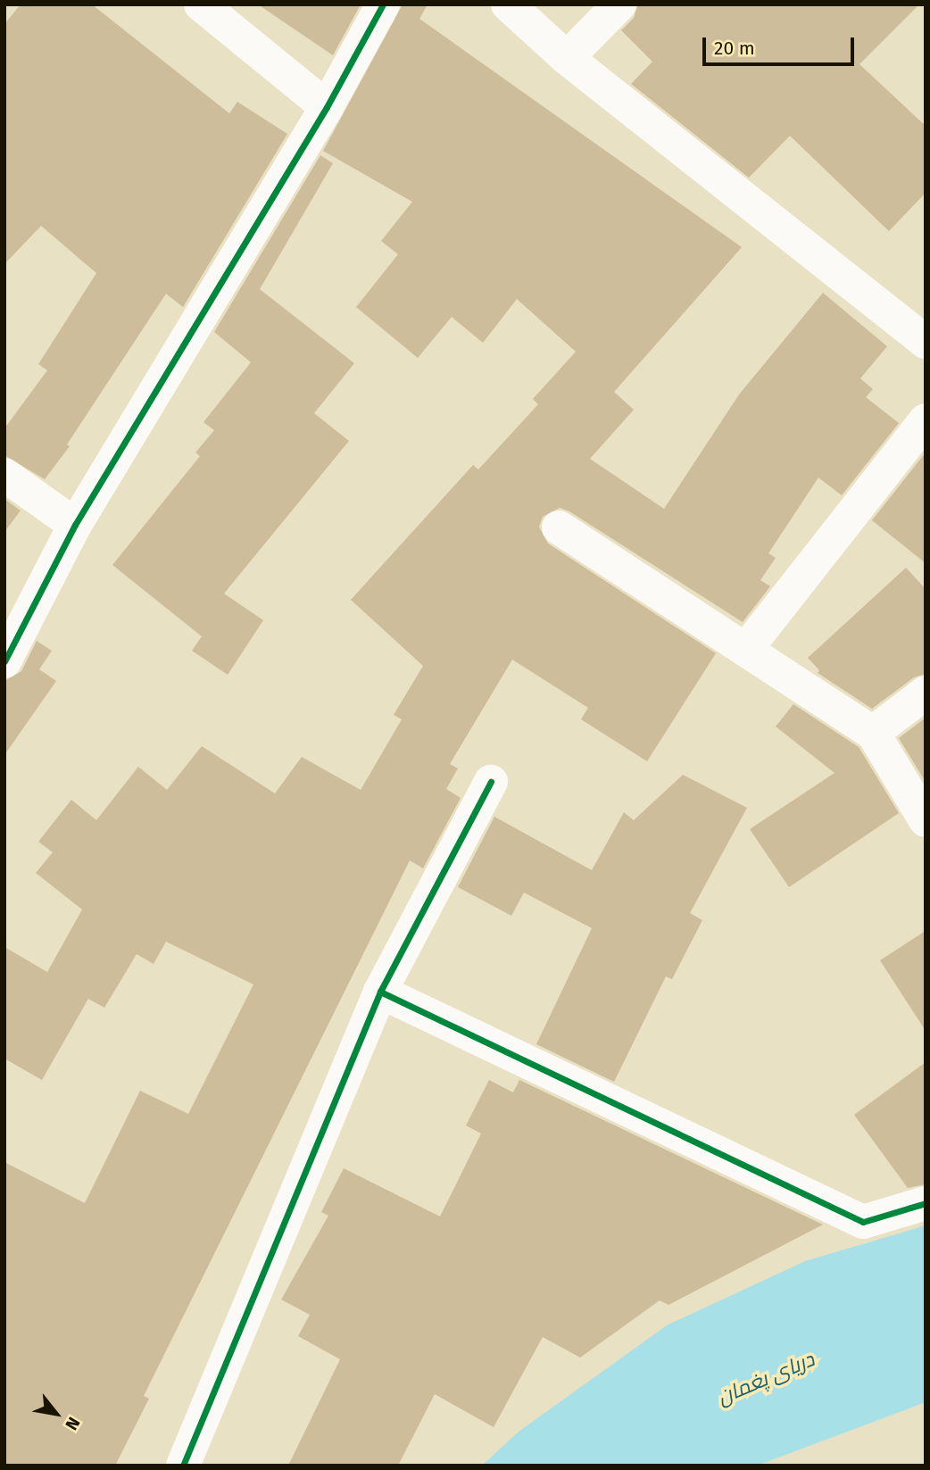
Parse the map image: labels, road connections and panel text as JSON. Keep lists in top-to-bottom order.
{
  "water": ["دریای پغمان"],
  "scale_bar": "20 m",
  "north": "bottom right"
}
